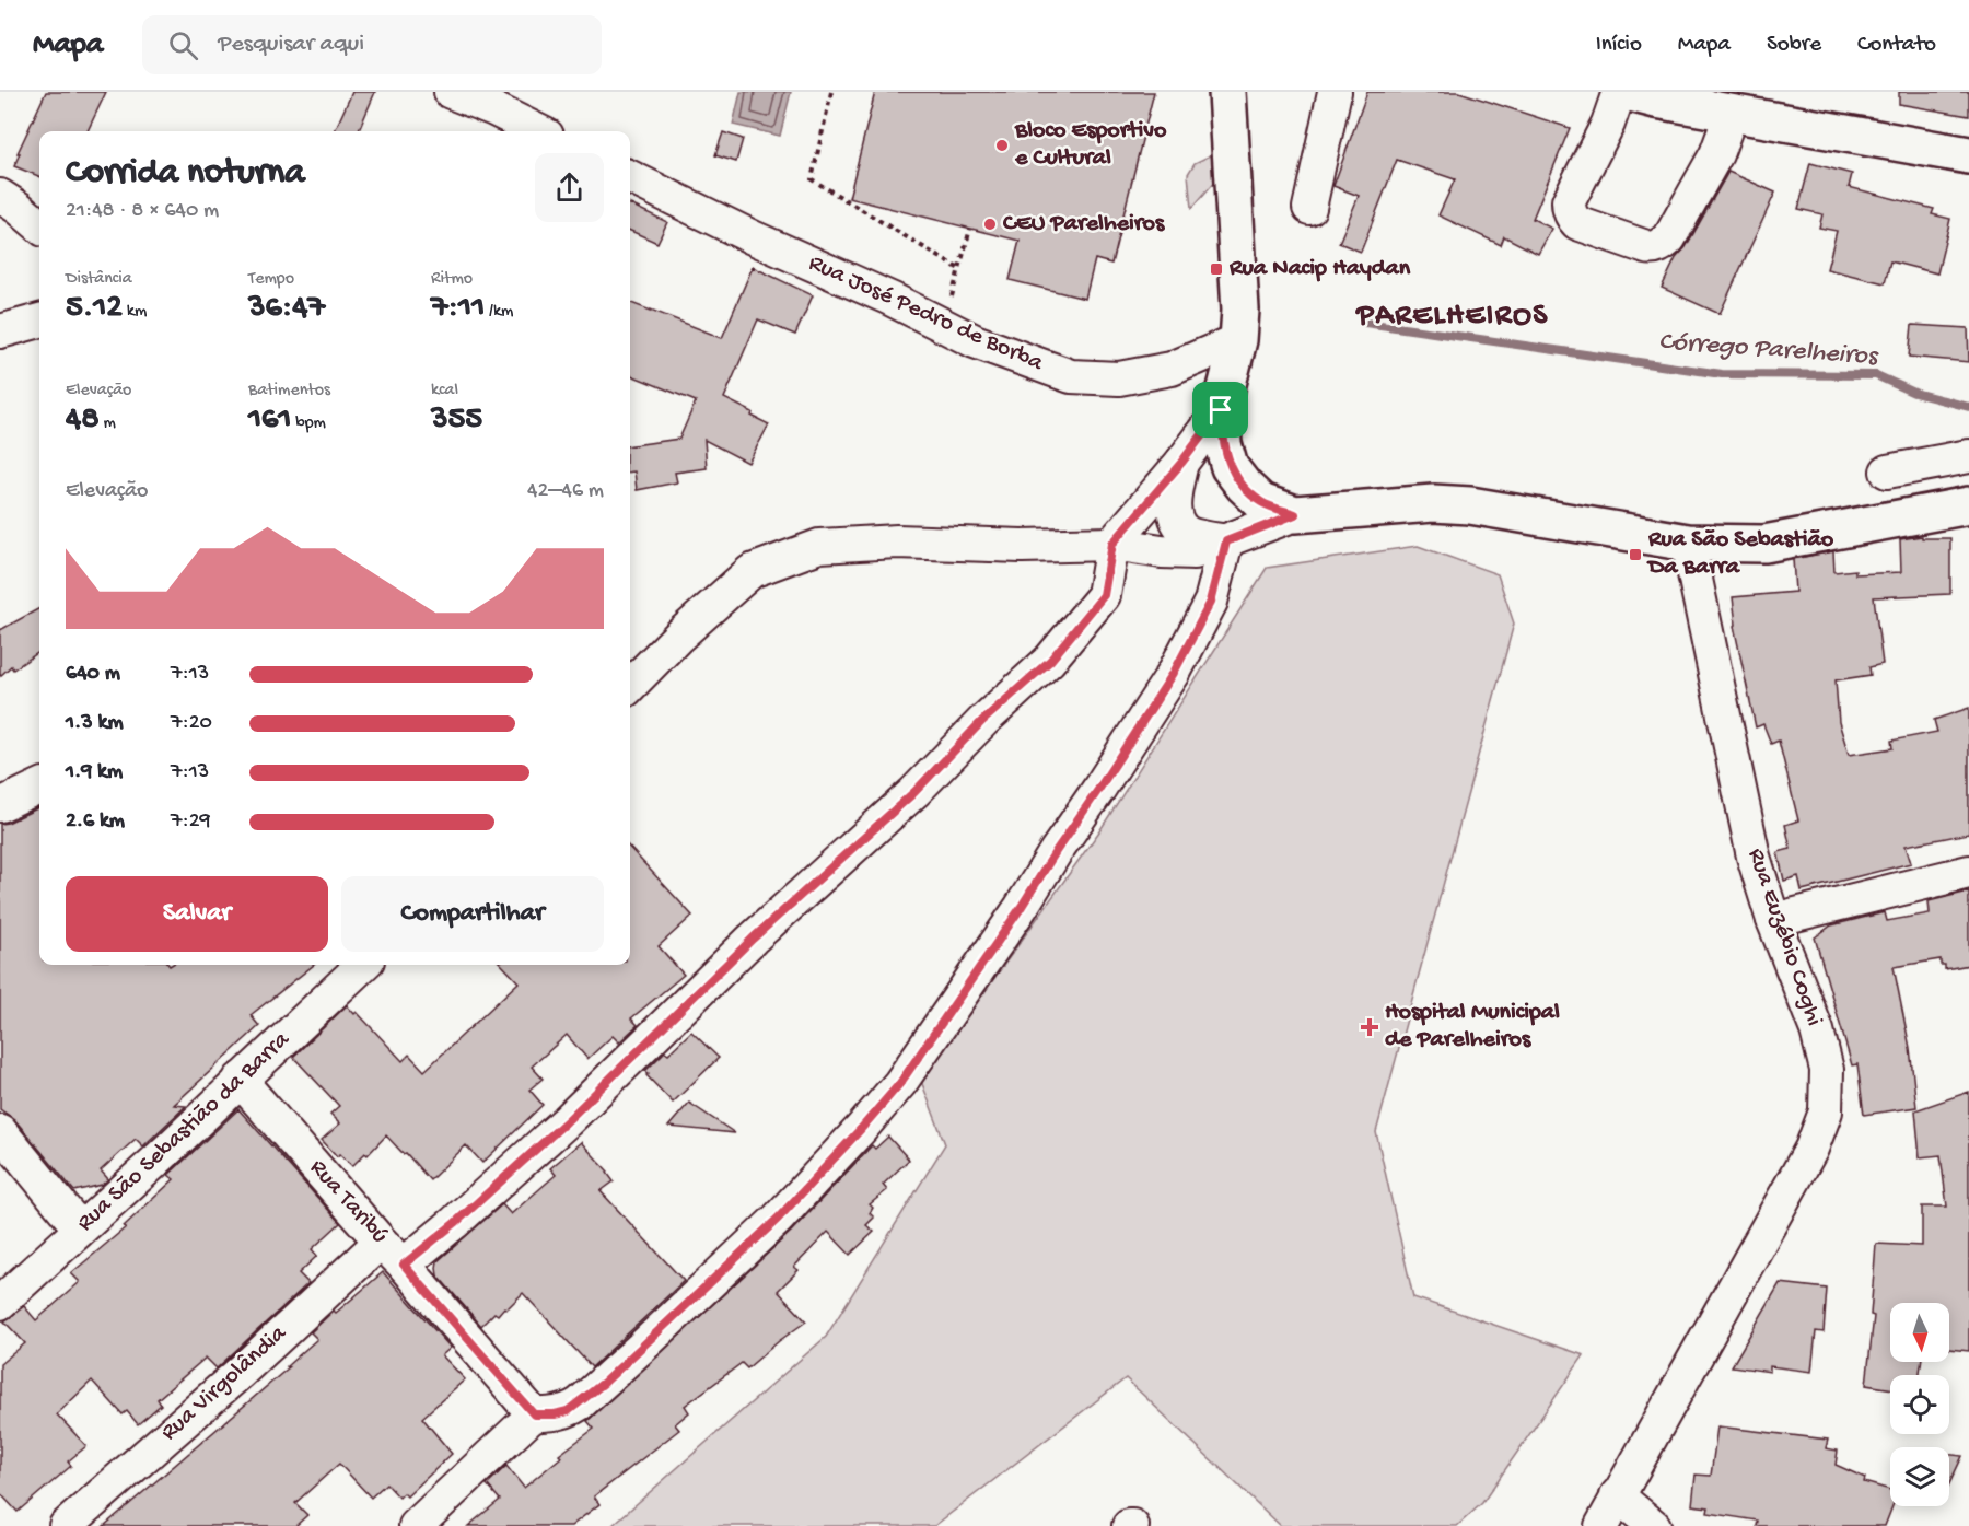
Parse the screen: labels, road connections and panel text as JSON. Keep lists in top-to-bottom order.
{
  "streets": {
    "street": [
      "Rua José Pedro de Borba",
      "Rua Euzébio Coghi",
      "Rua São Sebastião da Barra",
      "Rua Taribú",
      "Rua Virgolândia"
    ]
  },
  "crossings": [
    ["Rua São Sebastião da Barra", "Rua Taribú"],
    ["Rua Taribú", "Rua Virgolândia"]
  ],
  "districts": ["PARELHEIROS"],
  "water": ["Córrego Parelheiros"],
  "places": {
    "other": ["Bloco Esportivo e Cultural", "CEU Parelheiros"],
    "transit": ["Rua Nacip Haydan", "Rua São Sebastião Da Barra"],
    "health": ["Hospital Municipal de Parelheiros"]
  },
  "north": "bottom",
  "page": {
    "header": "Mapa",
    "search": "Pesquisar aqui",
    "nav": [
      "Início",
      "Mapa",
      "Sobre",
      "Contato"
    ],
    "heading": ["Corrida noturna", "21:48 · 8 × 640 m"],
    "stats": [
      ["Distância", "5.12 km"],
      ["Tempo", "36:47"],
      ["Ritmo", "7:11 /km"],
      ["Elevação", "48 m"],
      ["Batimentos", "161 bpm"],
      ["kcal", "355"]
    ],
    "chart": ["Elevação", "42–46 m"],
    "list": [
      {
        "name": "640 m",
        "note": "7:13"
      },
      {
        "name": "1.3 km",
        "note": "7:20"
      },
      {
        "name": "1.9 km",
        "note": "7:13"
      },
      {
        "name": "2.6 km",
        "note": "7:29"
      }
    ],
    "buttons": ["Salvar", "Compartilhar"]
  }
}
